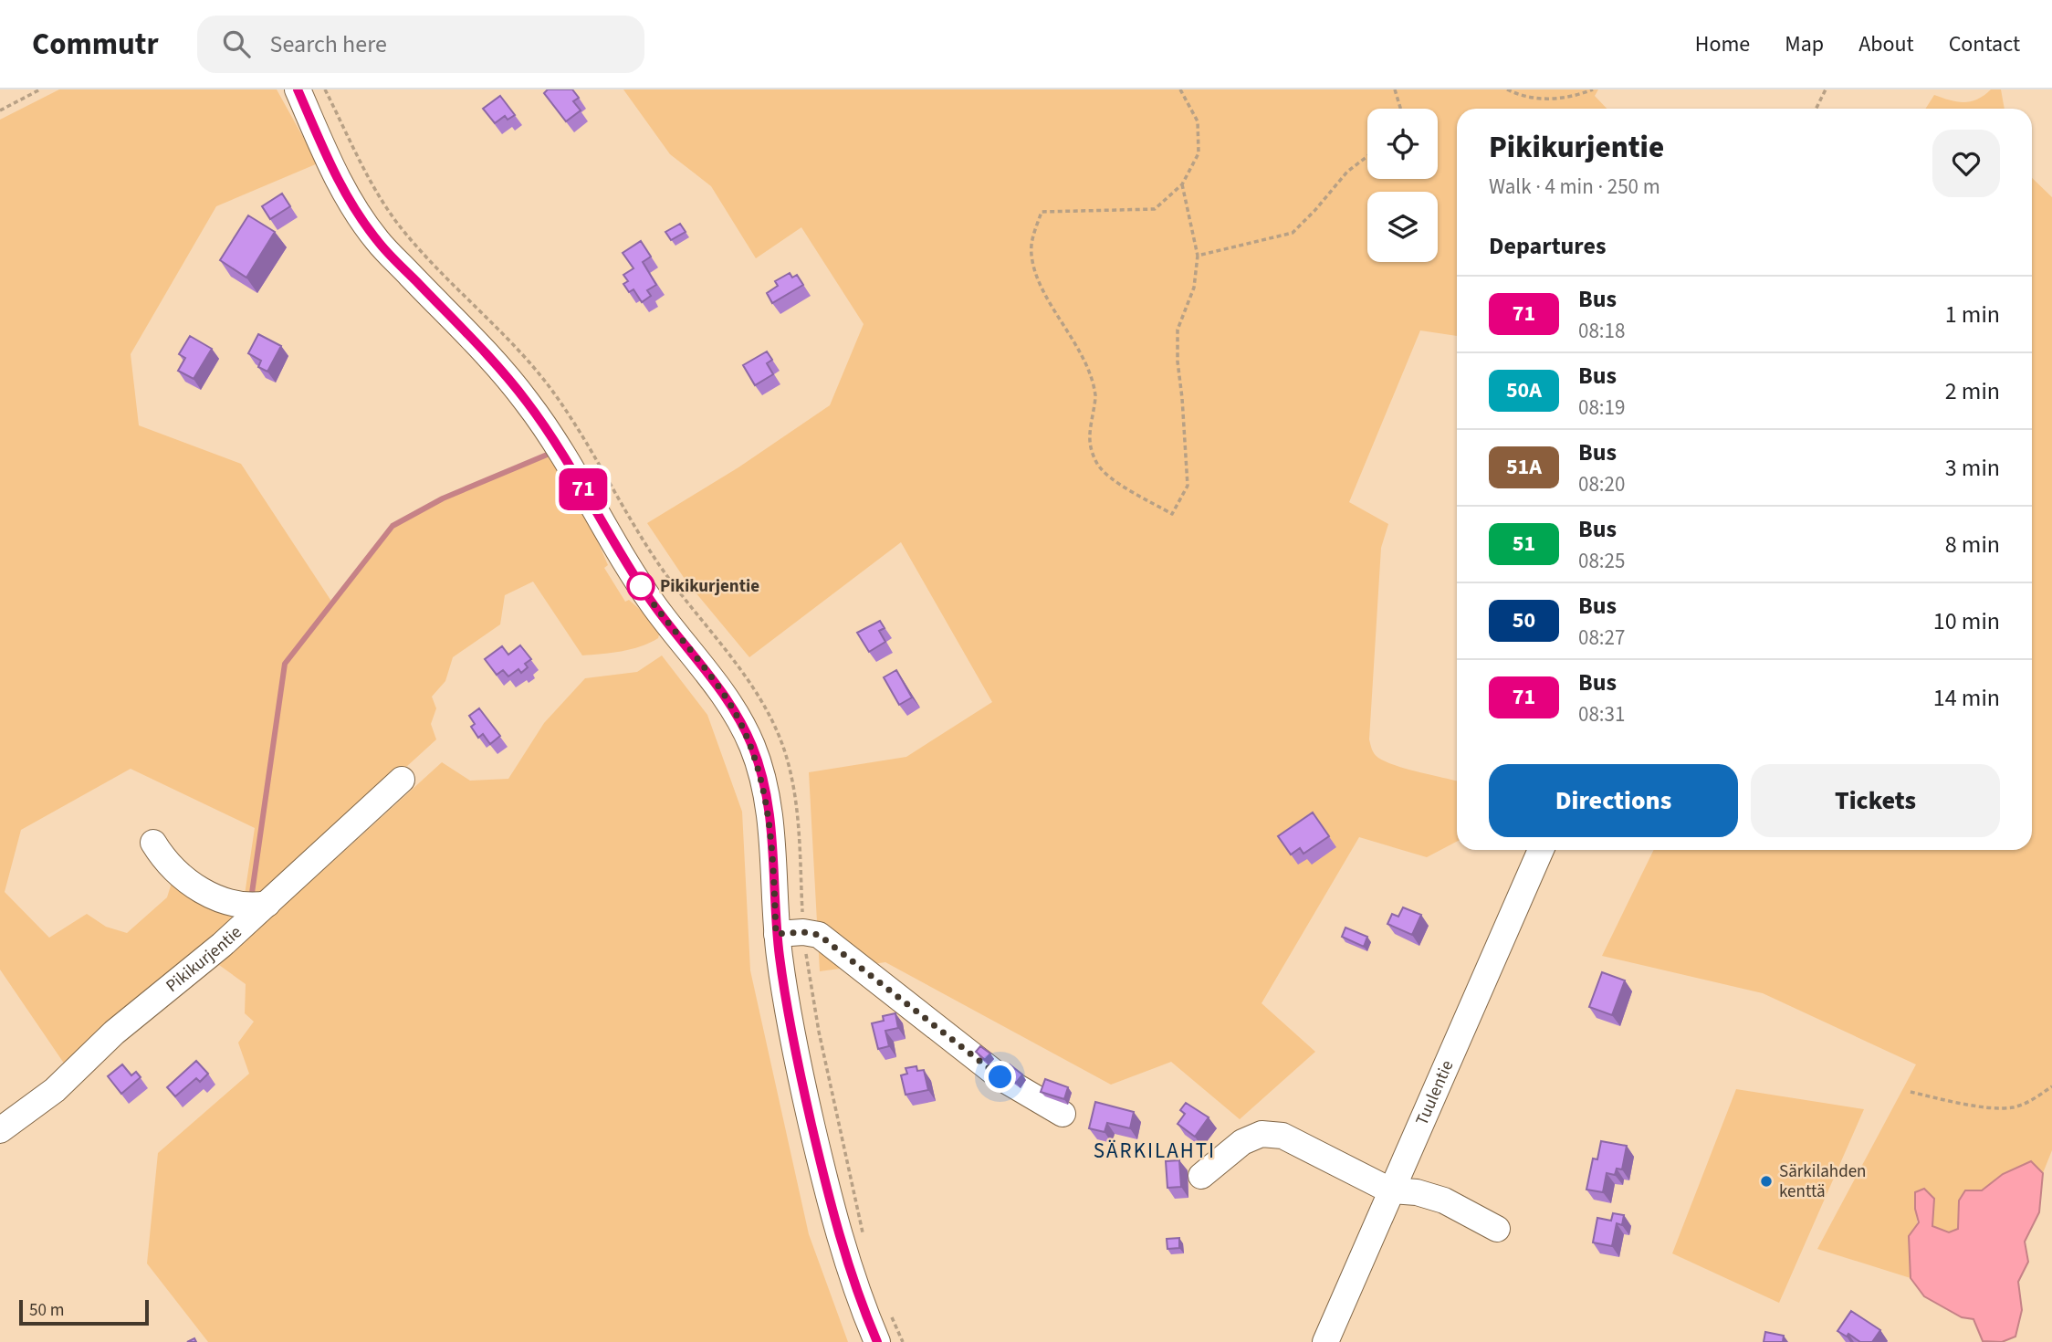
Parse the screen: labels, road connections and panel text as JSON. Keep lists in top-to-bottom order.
{
  "streets": {
    "street": ["Pikikurjentie", "Tuulentie"]
  },
  "districts": ["SÄRKILAHTI"],
  "places": ["Pikikurjentie", "Särkilahden kenttä"],
  "lines": ["bus line 71"],
  "scale_bar": "50 m",
  "page": {
    "header": "Commutr",
    "search": "Search here",
    "nav": [
      "Home",
      "Map",
      "About",
      "Contact"
    ],
    "on_map": "71",
    "heading": [
      ["Pikikurjentie", "Walk · 4 min · 250 m"],
      "Departures"
    ],
    "list": [
      {
        "mark": "71",
        "name": "Bus",
        "note": "08:18",
        "value": "1 min"
      },
      {
        "mark": "50A",
        "name": "Bus",
        "note": "08:19",
        "value": "2 min"
      },
      {
        "mark": "51A",
        "name": "Bus",
        "note": "08:20",
        "value": "3 min"
      },
      {
        "mark": "51",
        "name": "Bus",
        "note": "08:25",
        "value": "8 min"
      },
      {
        "mark": "50",
        "name": "Bus",
        "note": "08:27",
        "value": "10 min"
      },
      {
        "mark": "71",
        "name": "Bus",
        "note": "08:31",
        "value": "14 min"
      }
    ],
    "buttons": ["Directions", "Tickets"],
    "scale": "50 m"
  }
}
